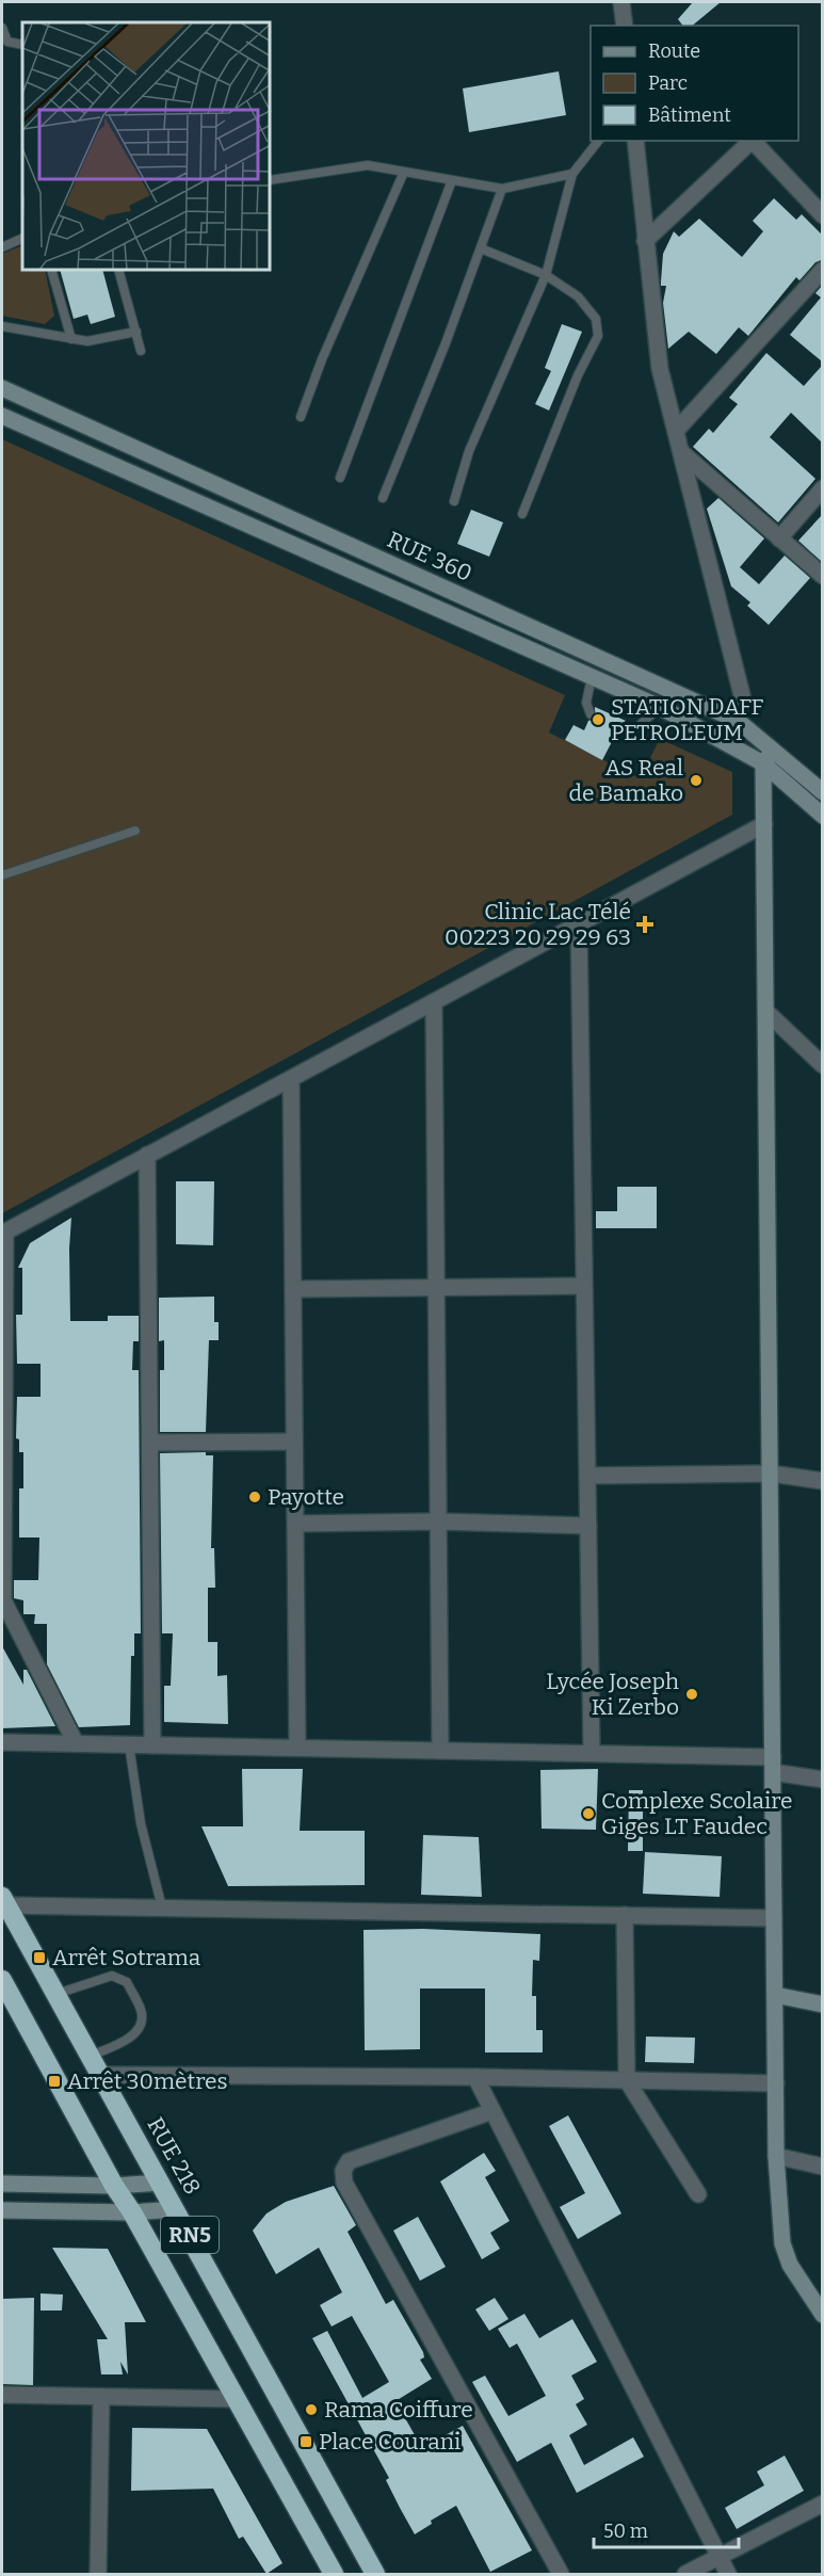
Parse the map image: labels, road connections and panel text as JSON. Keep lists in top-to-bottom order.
{
  "streets": {
    "highway": ["RUE 218", "RN5"],
    "street": ["RUE 360"]
  },
  "places": {
    "other": [
      "STATION DAFF PETROLEUM",
      "AS Real de Bamako",
      "Payotte",
      "Lycée Joseph Ki Zerbo",
      "Complexe Scolaire Giges LT Faudec",
      "Rama Coiffure"
    ],
    "health": ["Clinic Lac Télé 00223 20 29 29 63"],
    "transit": ["Arrêt Sotrama", "Arrêt 30mètres", "Place Courani"]
  },
  "legend": ["Route", "Parc", "Bâtiment"],
  "scale_bar": "50 m"
}
